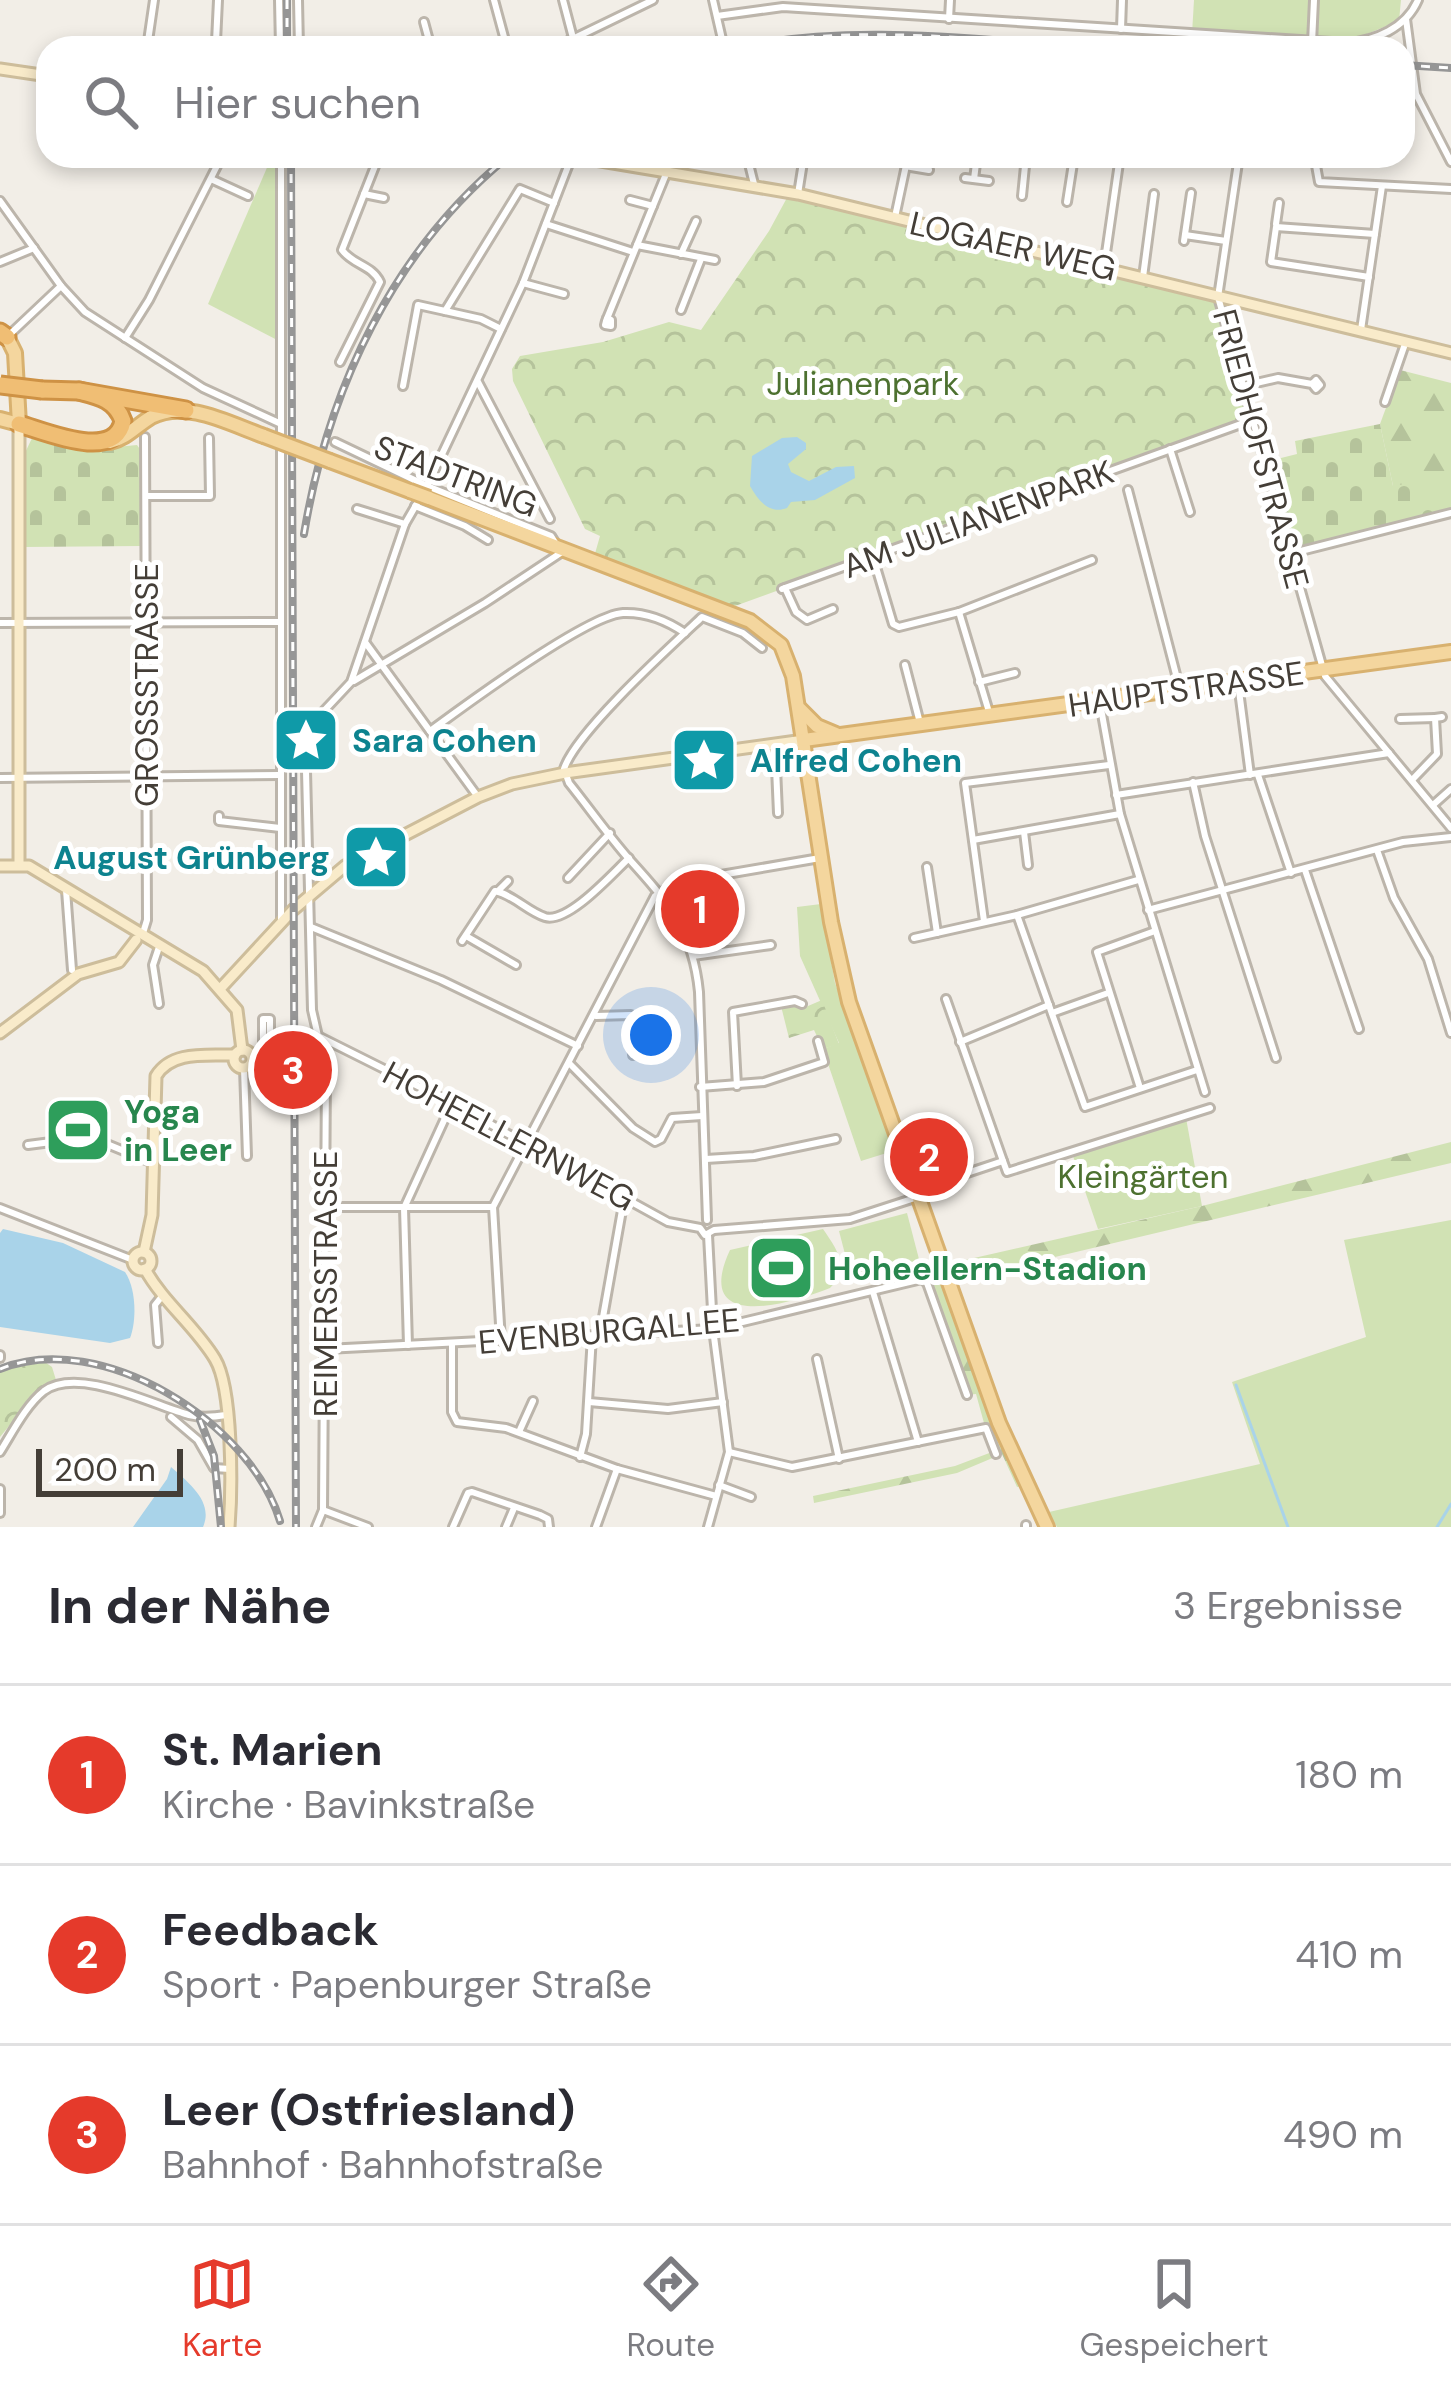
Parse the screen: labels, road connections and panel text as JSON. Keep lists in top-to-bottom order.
{
  "streets": {
    "highway": ["STADTRING"],
    "main road": ["LOGAER WEG", "HAUPTSTRASSE"],
    "street": [
      "FRIEDHOFSTRASSE",
      "AM JULIANENPARK",
      "GROSSSTRASSE",
      "HOHEELLERNWEG",
      "REIMERSSTRASSE",
      "EVENBURGALLEE"
    ]
  },
  "crossings": [
    ["LOGAER WEG", "FRIEDHOFSTRASSE"],
    ["FRIEDHOFSTRASSE", "AM JULIANENPARK"],
    ["FRIEDHOFSTRASSE", "HAUPTSTRASSE"],
    ["STADTRING", "HAUPTSTRASSE"],
    ["HOHEELLERNWEG", "REIMERSSTRASSE"],
    ["REIMERSSTRASSE", "EVENBURGALLEE"]
  ],
  "parks": ["Julianenpark", "Kleingärten"],
  "places": {
    "place": ["Sara Cohen", "Alfred Cohen", "August Grünberg"],
    "sports": ["Yoga in Leer", "Hoheellern-Stadion"]
  },
  "scale_bar": "200 m",
  "page": {
    "search": "Hier suchen",
    "pins": ["1", "3", "2"],
    "scale": "200 m",
    "heading": ["In der Nähe", "3 Ergebnisse"],
    "list": [
      {
        "mark": "1",
        "name": "St. Marien",
        "note": "Kirche · Bavinkstraße",
        "value": "180 m"
      },
      {
        "mark": "2",
        "name": "Feedback",
        "note": "Sport · Papenburger Straße",
        "value": "410 m"
      },
      {
        "mark": "3",
        "name": "Leer (Ostfriesland)",
        "note": "Bahnhof · Bahnhofstraße",
        "value": "490 m"
      }
    ],
    "nav": ["Karte", "Route", "Gespeichert"]
  }
}
